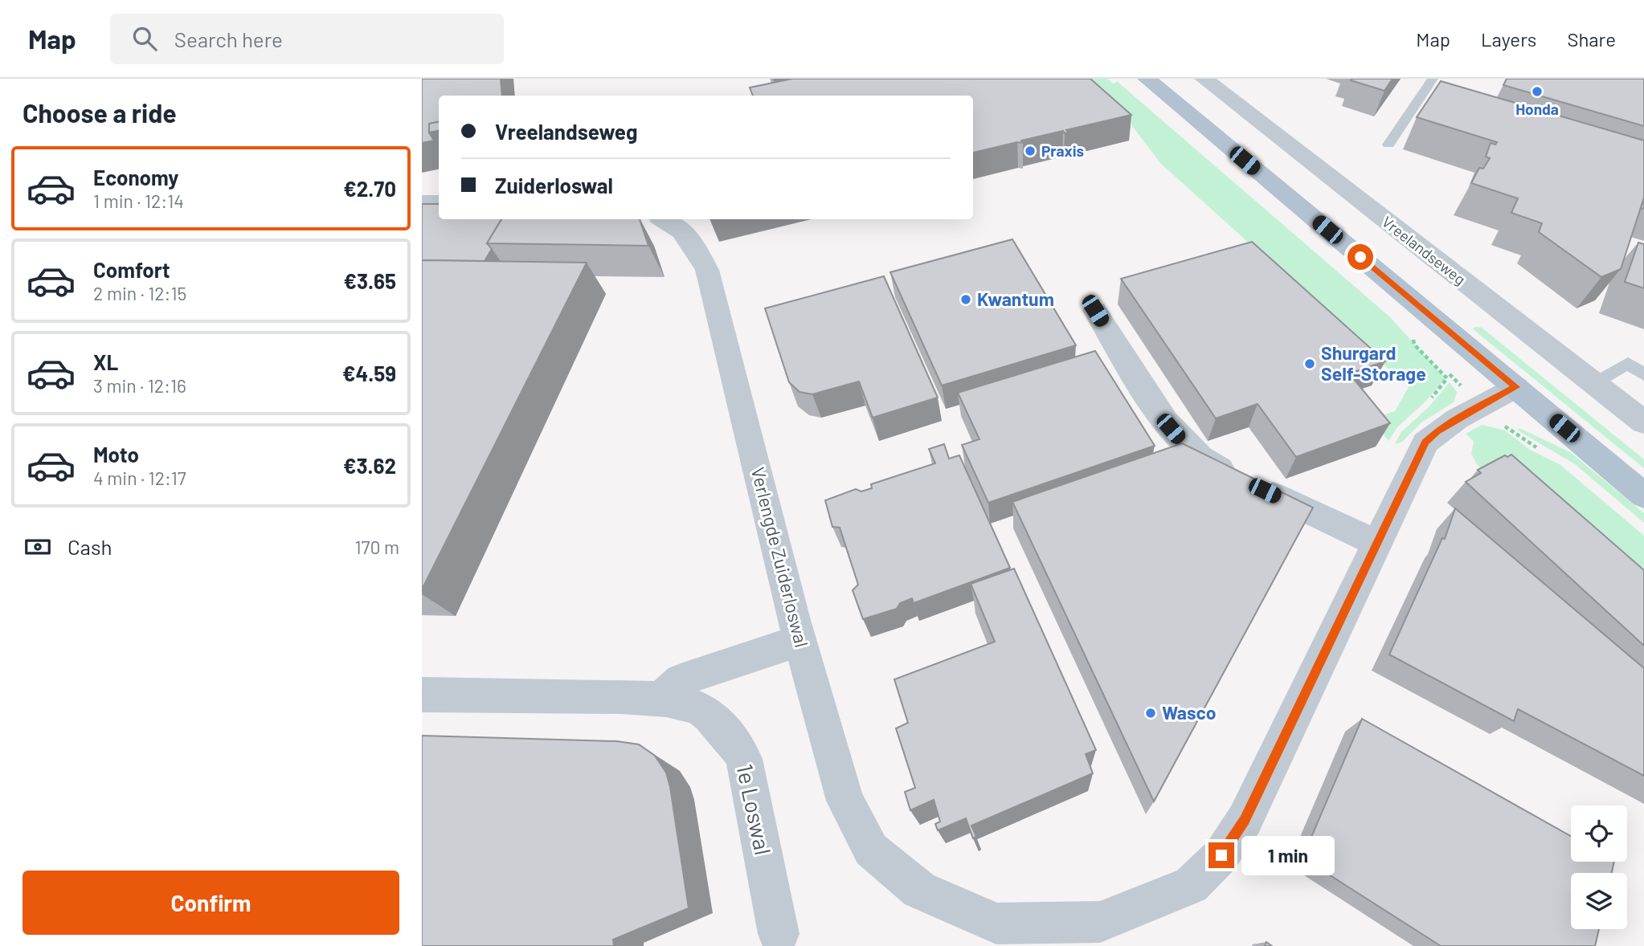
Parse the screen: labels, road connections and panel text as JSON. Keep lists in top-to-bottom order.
{
  "streets": {
    "street": ["Vreelandseweg", "Verlengde Zuiderloswal", "1e Loswal"]
  },
  "places": [
    "Honda",
    "Praxis",
    "Kwantum",
    "Shurgard Self-Storage",
    "Wasco"
  ],
  "page": {
    "header": "Map",
    "search": "Search here",
    "nav": ["Map", "Layers", "Share"],
    "heading": "Choose a ride",
    "banner": ["Vreelandseweg", "Zuiderloswal"],
    "list": [
      {
        "name": "Economy",
        "note": "1 min · 12:14",
        "value": "€2.70"
      },
      {
        "name": "Comfort",
        "note": "2 min · 12:15",
        "value": "€3.65"
      },
      {
        "name": "XL",
        "note": "3 min · 12:16",
        "value": "€4.59"
      },
      {
        "name": "Moto",
        "note": "4 min · 12:17",
        "value": "€3.62"
      }
    ],
    "pay": ["Cash", "170 m"],
    "bubble": "1 min",
    "buttons": "Confirm"
  }
}
